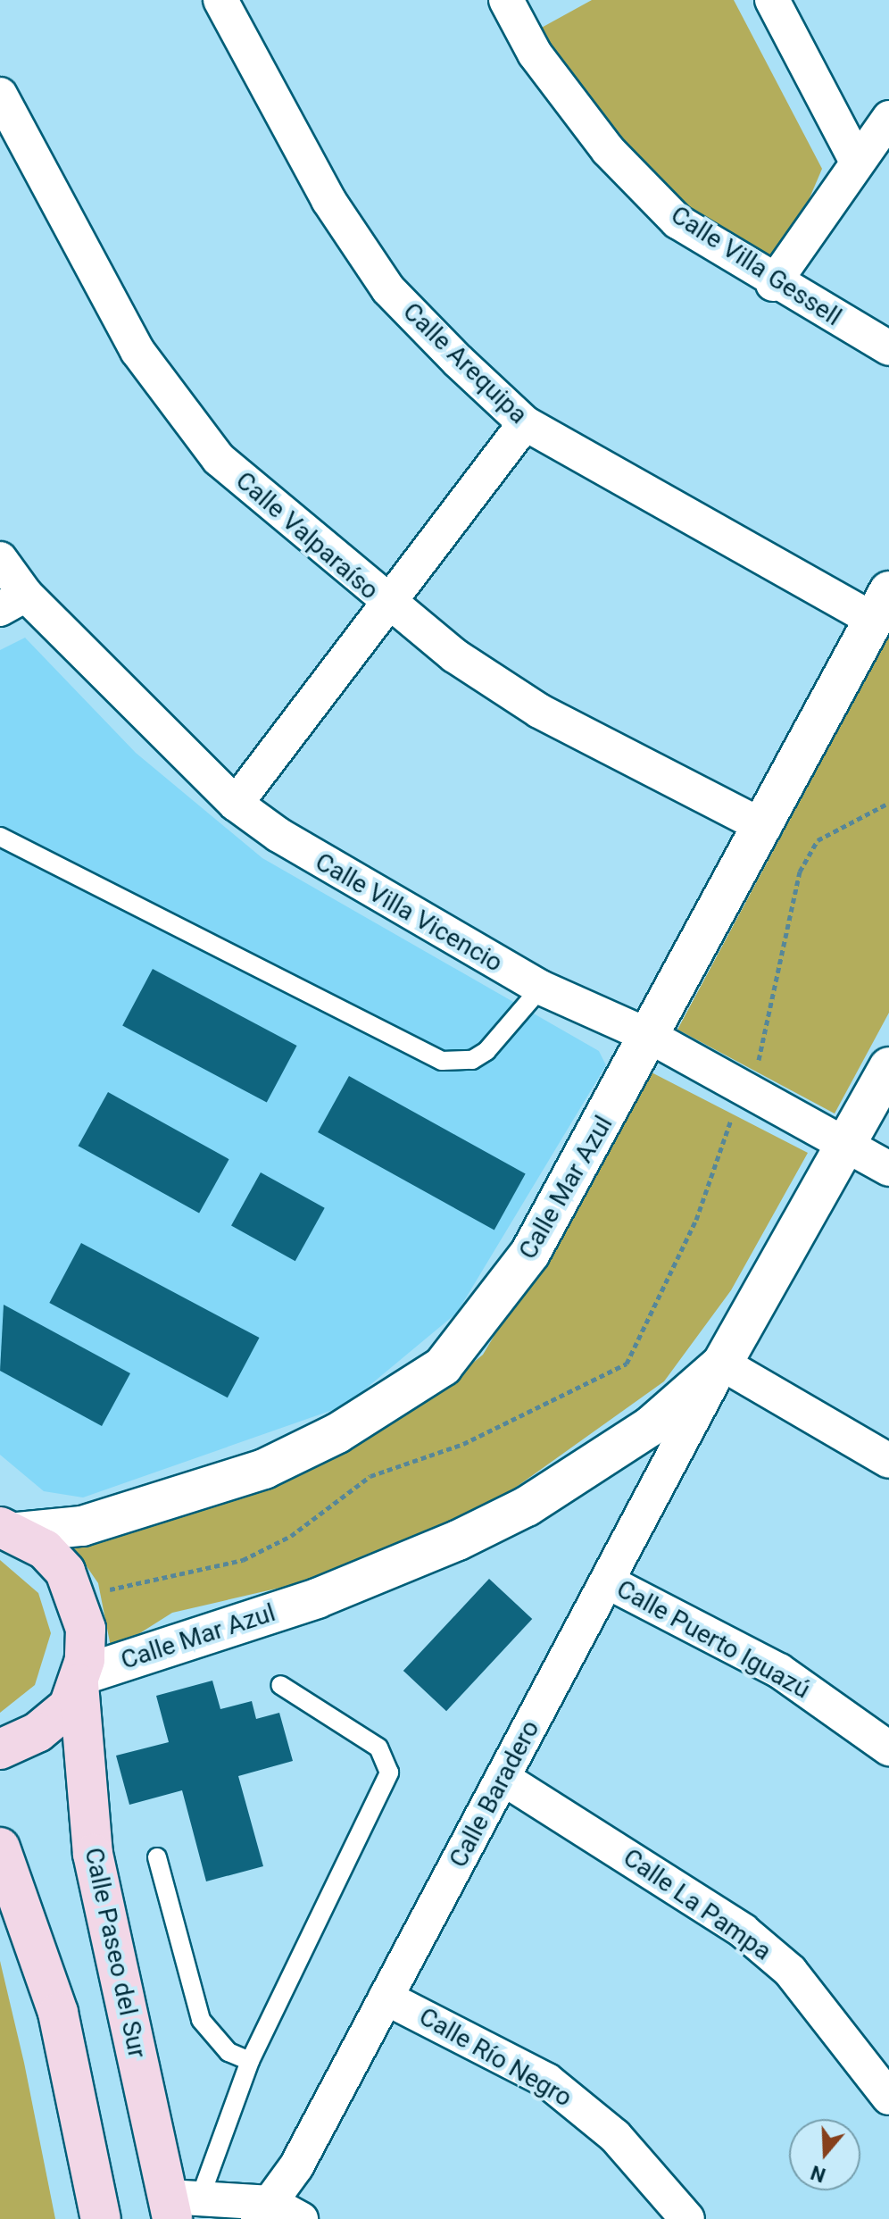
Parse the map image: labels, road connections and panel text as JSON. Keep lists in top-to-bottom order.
{
  "streets": {
    "main road": ["Calle Paseo del Sur"],
    "street": [
      "Calle Villa Gessell",
      "Calle Arequipa",
      "Calle Valparaíso",
      "Calle Villa Vicencio",
      "Calle Mar Azul",
      "Calle Puerto Iguazú",
      "Calle Baradero",
      "Calle La Pampa",
      "Calle Río Negro"
    ]
  },
  "crossings": [
    ["Calle Arequipa", "Calle Mar Azul"],
    ["Calle Valparaíso", "Calle Mar Azul"],
    ["Calle Villa Vicencio", "Calle Mar Azul"],
    ["Calle Mar Azul", "Calle Baradero"],
    ["Calle Mar Azul", "Calle Paseo del Sur"],
    ["Calle Puerto Iguazú", "Calle Baradero"],
    ["Calle Baradero", "Calle La Pampa"],
    ["Calle Baradero", "Calle Río Negro"]
  ],
  "north": "bottom"
}
